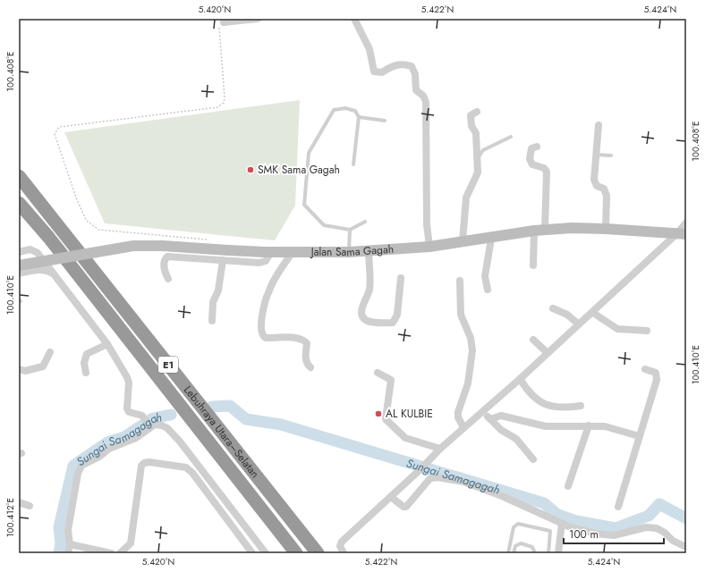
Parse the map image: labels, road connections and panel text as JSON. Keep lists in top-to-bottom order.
{
  "streets": {
    "highway": ["E1", "Lebuhraya Utara–Selatan"],
    "street": ["Jalan Sama Gagah"]
  },
  "water": ["Sungai Samagagah"],
  "places": ["SMK Sama Gagah", "AL KULBIE"],
  "scale_bar": "100 m",
  "coordinates": [
    "5.420°N",
    "5.422°N",
    "5.424°N",
    "100.408°E",
    "100.410°E",
    "100.412°E"
  ]
}
